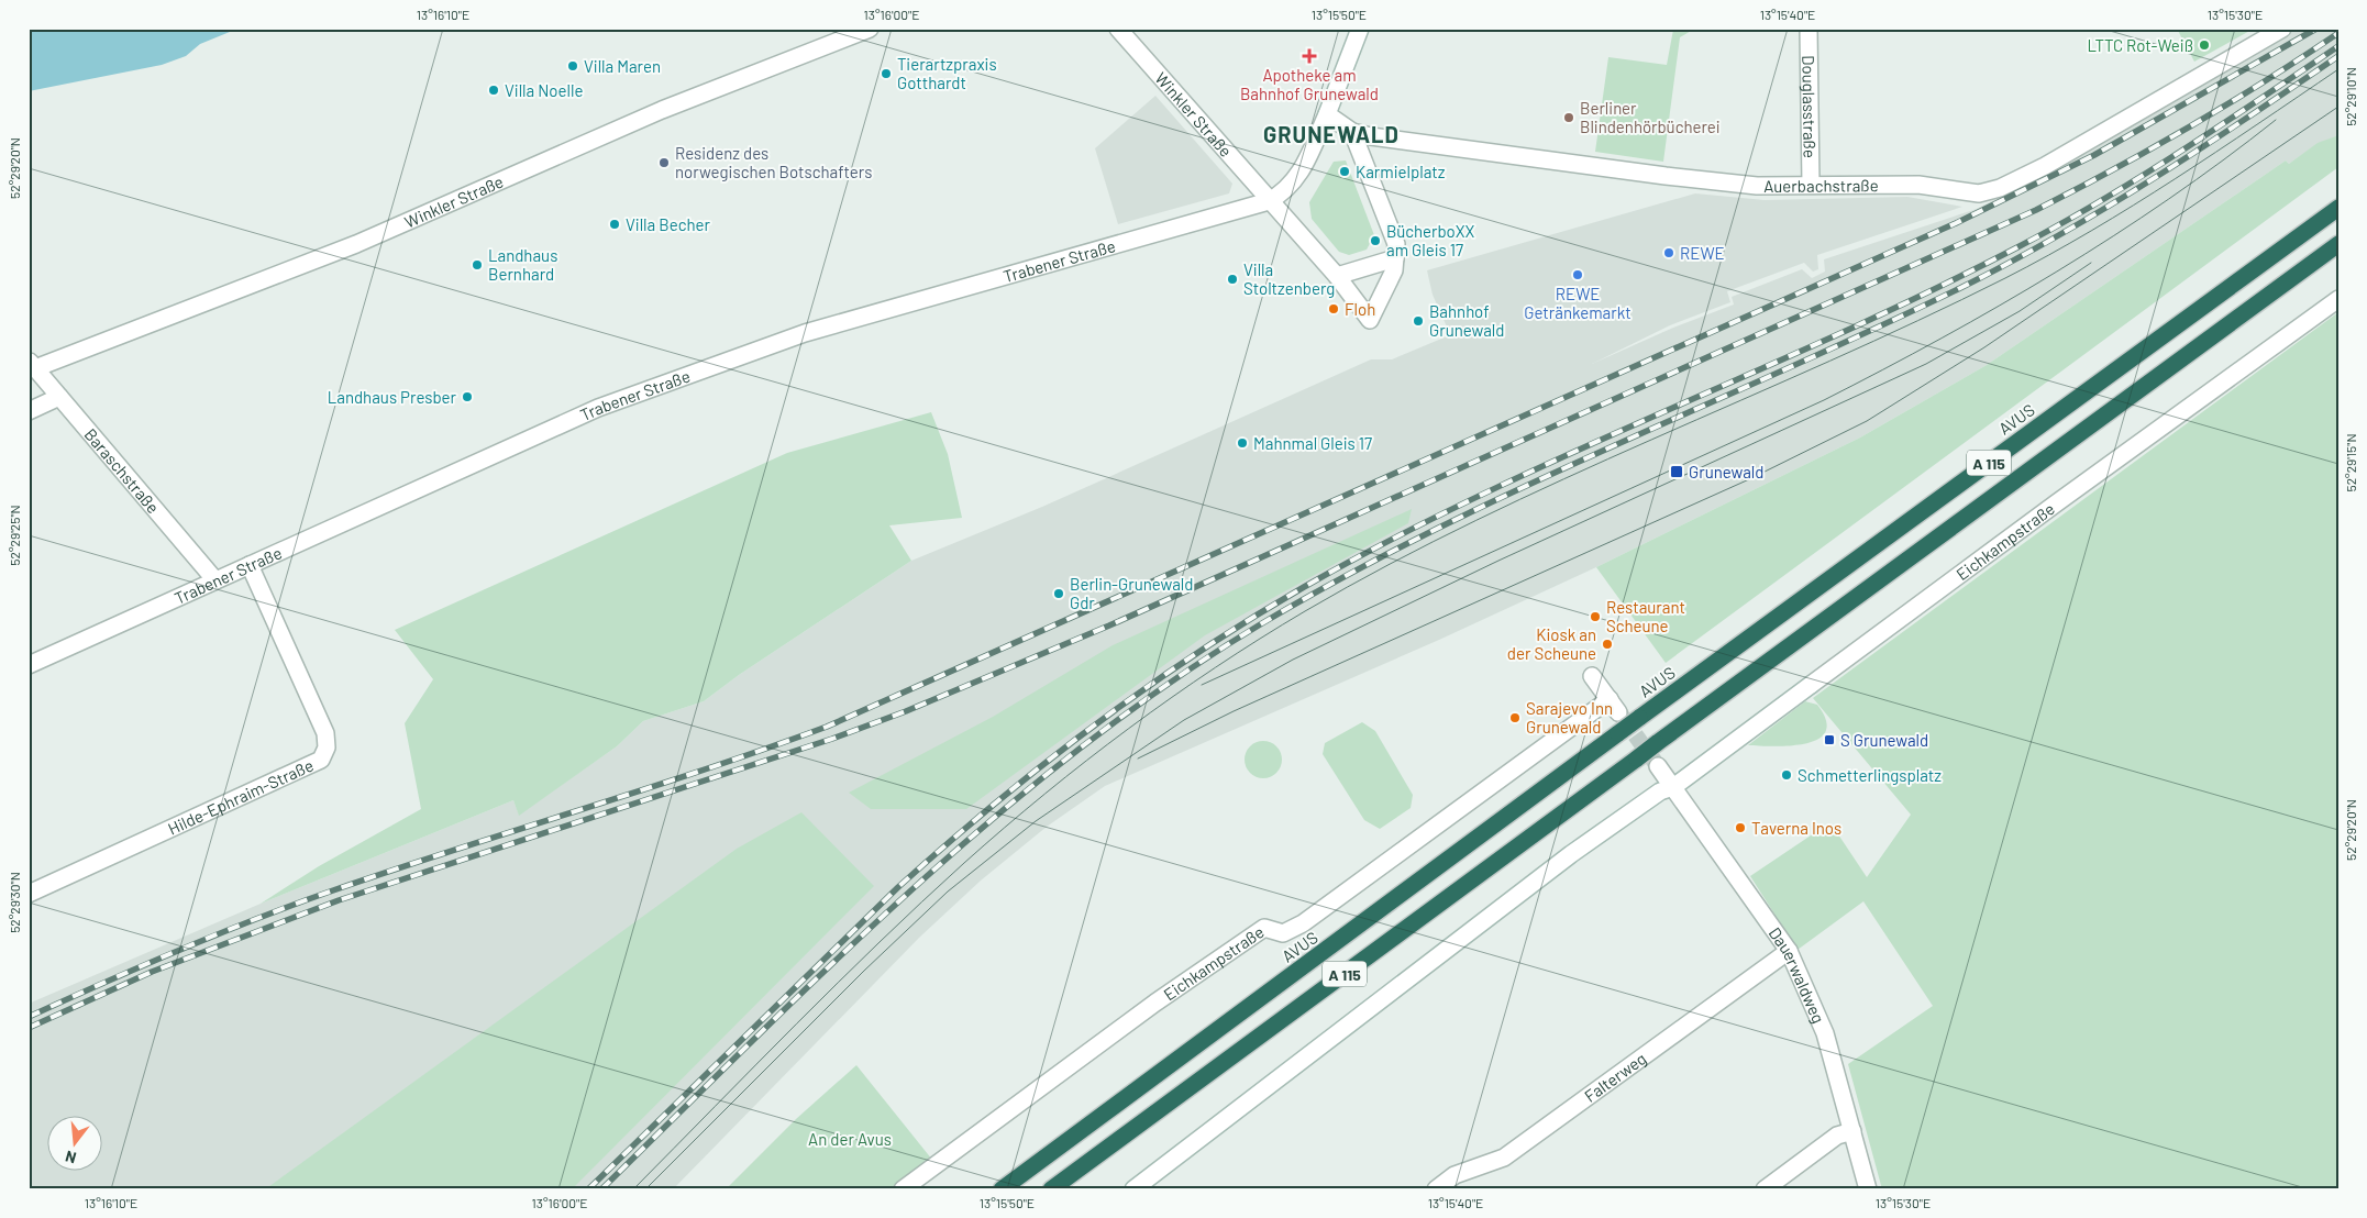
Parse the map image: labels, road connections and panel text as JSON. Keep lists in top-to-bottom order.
{
  "streets": {
    "highway": ["AVUS", "A 115"],
    "street": [
      "Douglasstraße",
      "Winkler Straße",
      "Auerbachstraße",
      "Trabener Straße",
      "Baraschstraße",
      "Eichkampstraße",
      "Hilde-Ephraim-Straße",
      "Dauerwaldweg",
      "Falterweg"
    ]
  },
  "crossings": [
    ["Douglasstraße", "Auerbachstraße"],
    ["Winkler Straße", "Trabener Straße"],
    ["Winkler Straße", "Baraschstraße"],
    ["Auerbachstraße", "Trabener Straße"],
    ["Trabener Straße", "Baraschstraße"],
    ["Trabener Straße", "Hilde-Ephraim-Straße"],
    ["Eichkampstraße", "Dauerwaldweg"],
    ["Dauerwaldweg", "Falterweg"]
  ],
  "districts": ["GRUNEWALD"],
  "parks": ["An der Avus"],
  "places": {
    "other": [
      "LTTC Rot-Weiß",
      "Villa Maren",
      "Tierartzpraxis Gotthardt",
      "Villa Noelle",
      "Berliner Blindenhörbücherei",
      "Residenz des norwegischen Botschafters",
      "Karmielplatz",
      "Villa Becher",
      "BücherboXX am Gleis 17",
      "REWE",
      "Landhaus Bernhard",
      "REWE Getränkemarkt",
      "Villa Stoltzenberg",
      "Floh",
      "Bahnhof Grunewald",
      "Landhaus Presber",
      "Mahnmal Gleis 17",
      "Berlin-Grunewald Gdr",
      "Restaurant Scheune",
      "Kiosk an der Scheune",
      "Sarajevo Inn Grunewald",
      "Schmetterlingsplatz",
      "Taverna Inos"
    ],
    "health": ["Apotheke am Bahnhof Grunewald"],
    "transit": ["Grunewald", "S Grunewald"]
  },
  "north": "bottom",
  "coordinates": [
    "13°16'10\"E",
    "13°16'00\"E",
    "13°15'50\"E",
    "13°15'40\"E",
    "13°15'30\"E",
    "52°29'10\"N",
    "52°29'20\"N",
    "52°29'15\"N",
    "52°29'25\"N",
    "52°29'30\"N"
  ]
}
